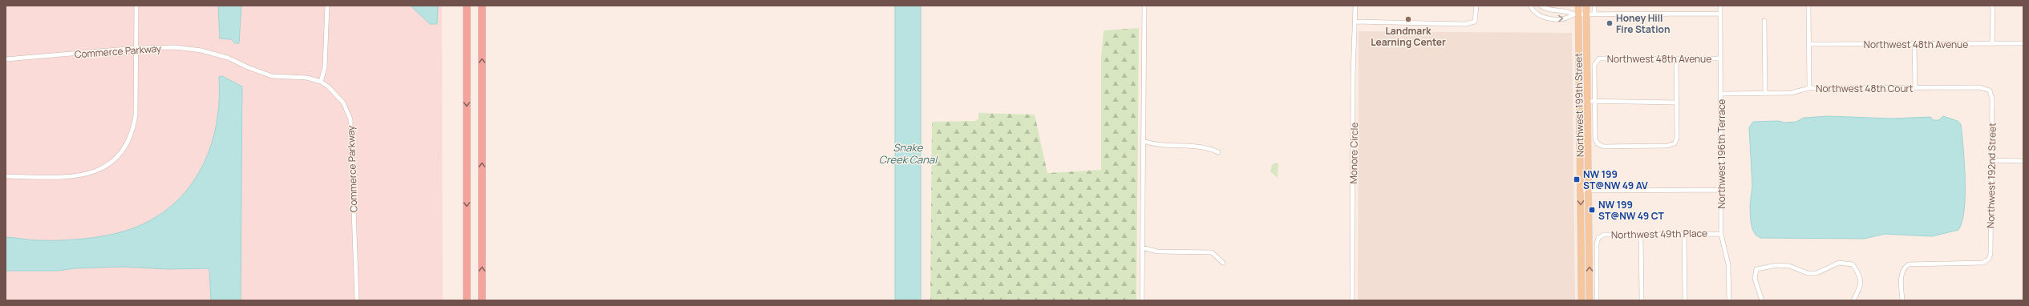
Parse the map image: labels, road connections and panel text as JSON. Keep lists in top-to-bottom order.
{
  "streets": {
    "main road": ["Northwest 199th Street"],
    "street": [
      "Northwest 48th Avenue",
      "Commerce Parkway",
      "Northwest 48th Court",
      "Monore Circle",
      "Northwest 196th Terrace",
      "Northwest 192nd Street",
      "Northwest 49th Place"
    ]
  },
  "crossings": [
    ["Northwest 48th Avenue", "Northwest 196th Terrace"],
    ["Northwest 48th Court", "Northwest 196th Terrace"],
    ["Northwest 48th Court", "Northwest 192nd Street"],
    ["Northwest 196th Terrace", "Northwest 49th Place"]
  ],
  "water": ["Snake Creek Canal"],
  "places": {
    "other": ["Landmark Learning Center", "Honey Hill Fire Station"],
    "transit": ["NW 199 ST@NW 49 AV", "NW 199 ST@NW 49 CT"]
  }
}
